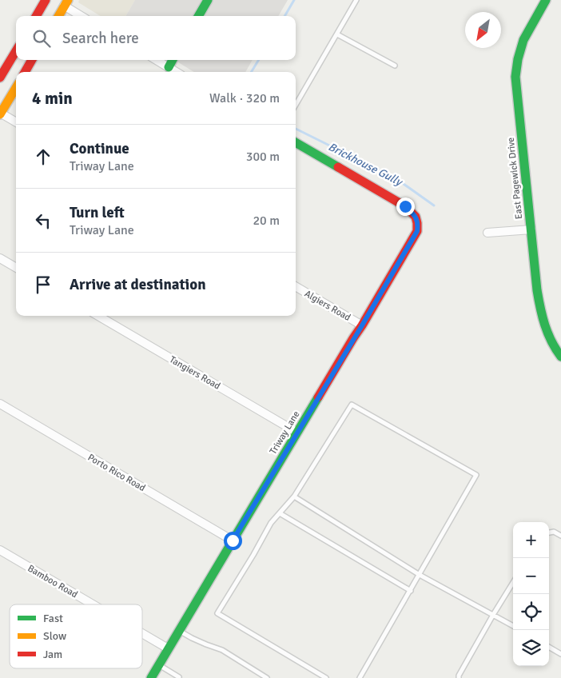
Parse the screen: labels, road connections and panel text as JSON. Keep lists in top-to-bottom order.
{
  "streets": {
    "street": [
      "East Pagewick Drive",
      "Algiers Road",
      "Tangiers Road",
      "Triway Lane",
      "Porto Rico Road",
      "Bamboo Road"
    ]
  },
  "crossings": [
    ["Algiers Road", "Triway Lane"],
    ["Tangiers Road", "Triway Lane"],
    ["Triway Lane", "Porto Rico Road"],
    ["Triway Lane", "Bamboo Road"]
  ],
  "water": ["Brickhouse Gully"],
  "legend": ["Fast", "Slow", "Jam"],
  "north": "bottom left",
  "page": {
    "search": "Search here",
    "heading": ["4 min", "Walk · 320 m"],
    "list": [
      ["Continue", "Triway Lane", "300 m"],
      ["Turn left", "Triway Lane", "20 m"],
      "Arrive at destination"
    ],
    "map_buttons": ["+", "−"]
  }
}
